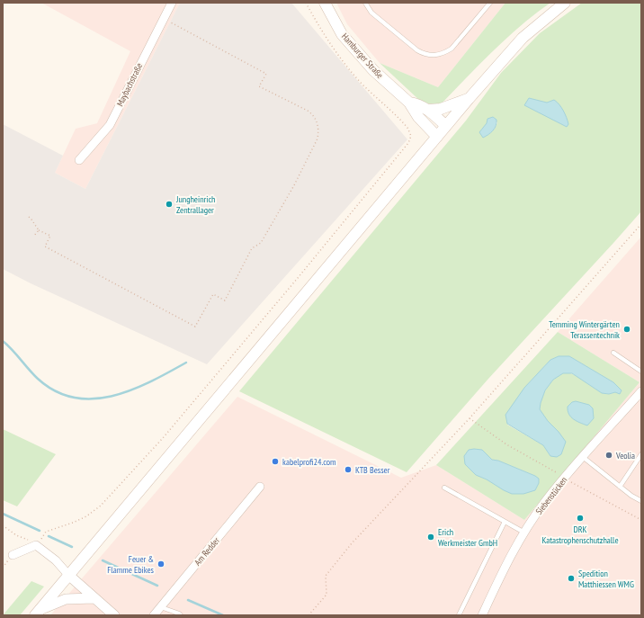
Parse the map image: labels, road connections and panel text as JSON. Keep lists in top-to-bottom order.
{
  "streets": {
    "main road": ["Hamburger Straße"],
    "street": ["Maybachstraße", "Siebenstücken", "Am Redder"]
  },
  "places": [
    "Jungheinrich Zentrallager",
    "Temming Wintergärten Terassentechnik",
    "Veolia",
    "kabelprofi24.com",
    "KTB Besser",
    "DRK Katastrophenschutzhalle",
    "Erich Werkmeister GmbH",
    "Feuer & Flamme Ebikes",
    "Spedition Matthiessen WMG"
  ]
}
